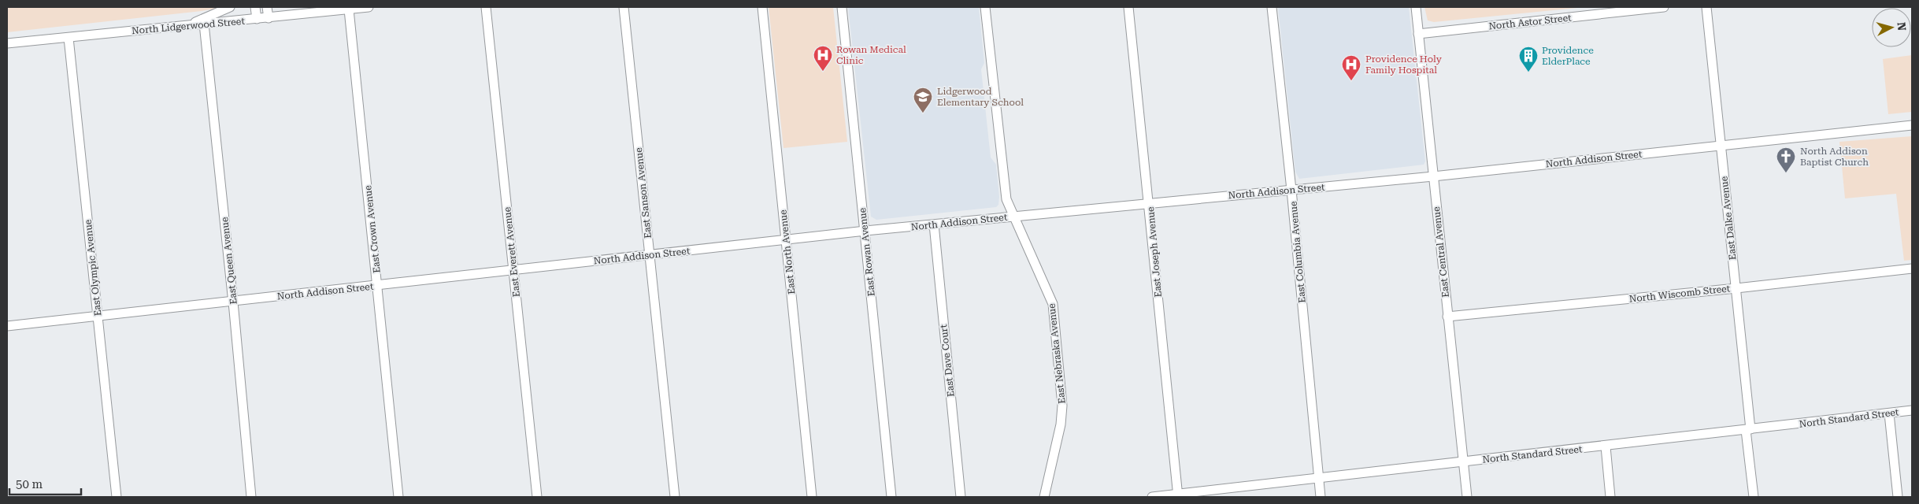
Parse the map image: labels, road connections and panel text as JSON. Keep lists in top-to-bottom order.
{
  "streets": {
    "street": [
      "North Astor Street",
      "North Lidgerwood Street",
      "North Addison Street",
      "East Sanson Avenue",
      "East Dalke Avenue",
      "East Crown Avenue",
      "East Everett Avenue",
      "East North Avenue",
      "East Rowan Avenue",
      "East Joseph Avenue",
      "East Columbia Avenue",
      "East Central Avenue",
      "East Queen Avenue",
      "East Olympic Avenue",
      "North Wiscomb Street",
      "East Nebraska Avenue",
      "East Dave Court",
      "North Standard Street"
    ]
  },
  "crossings": [
    ["North Astor Street", "East Central Avenue"],
    ["North Lidgerwood Street", "East Crown Avenue"],
    ["North Lidgerwood Street", "East Queen Avenue"],
    ["North Lidgerwood Street", "East Olympic Avenue"],
    ["North Addison Street", "East Sanson Avenue"],
    ["North Addison Street", "East Dalke Avenue"],
    ["North Addison Street", "East Crown Avenue"],
    ["North Addison Street", "East Everett Avenue"],
    ["North Addison Street", "East North Avenue"],
    ["North Addison Street", "East Rowan Avenue"],
    ["North Addison Street", "East Joseph Avenue"],
    ["North Addison Street", "East Columbia Avenue"],
    ["North Addison Street", "East Central Avenue"],
    ["North Addison Street", "East Queen Avenue"],
    ["North Addison Street", "East Olympic Avenue"],
    ["North Addison Street", "East Nebraska Avenue"],
    ["North Addison Street", "East Dave Court"],
    ["East Dalke Avenue", "North Wiscomb Street"],
    ["East Dalke Avenue", "North Standard Street"],
    ["East Joseph Avenue", "North Standard Street"],
    ["East Columbia Avenue", "North Standard Street"],
    ["East Central Avenue", "North Wiscomb Street"],
    ["East Central Avenue", "North Standard Street"]
  ],
  "places": {
    "hospital": ["Rowan Medical Clinic", "Providence Holy Family Hospital"],
    "building": ["Providence ElderPlace"],
    "school or university": ["Lidgerwood Elementary School"],
    "church": ["North Addison Baptist Church"]
  },
  "scale_bar": "50 m",
  "north": "right"
}
